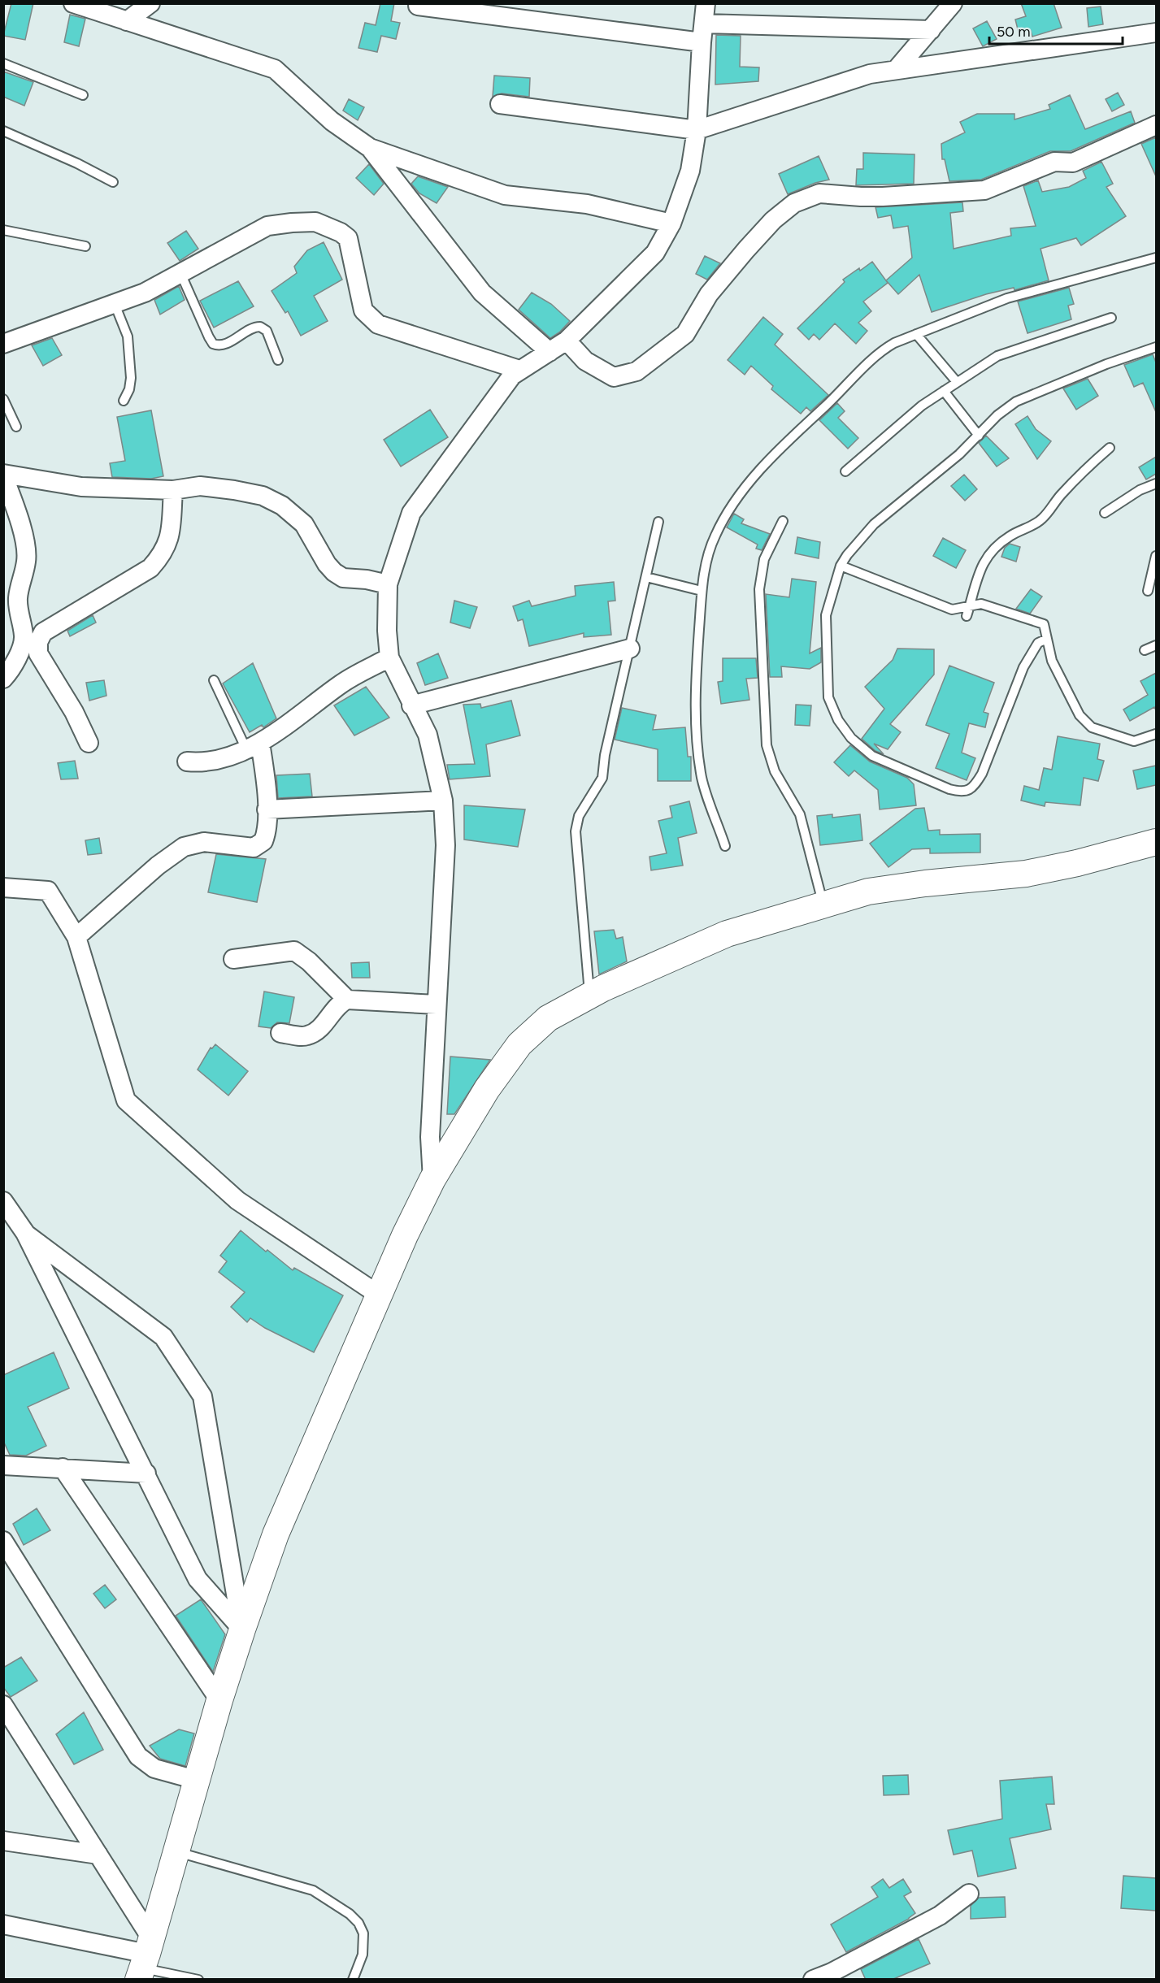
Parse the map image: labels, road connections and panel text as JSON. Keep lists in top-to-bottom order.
{
  "scale_bar": "50 m"
}
